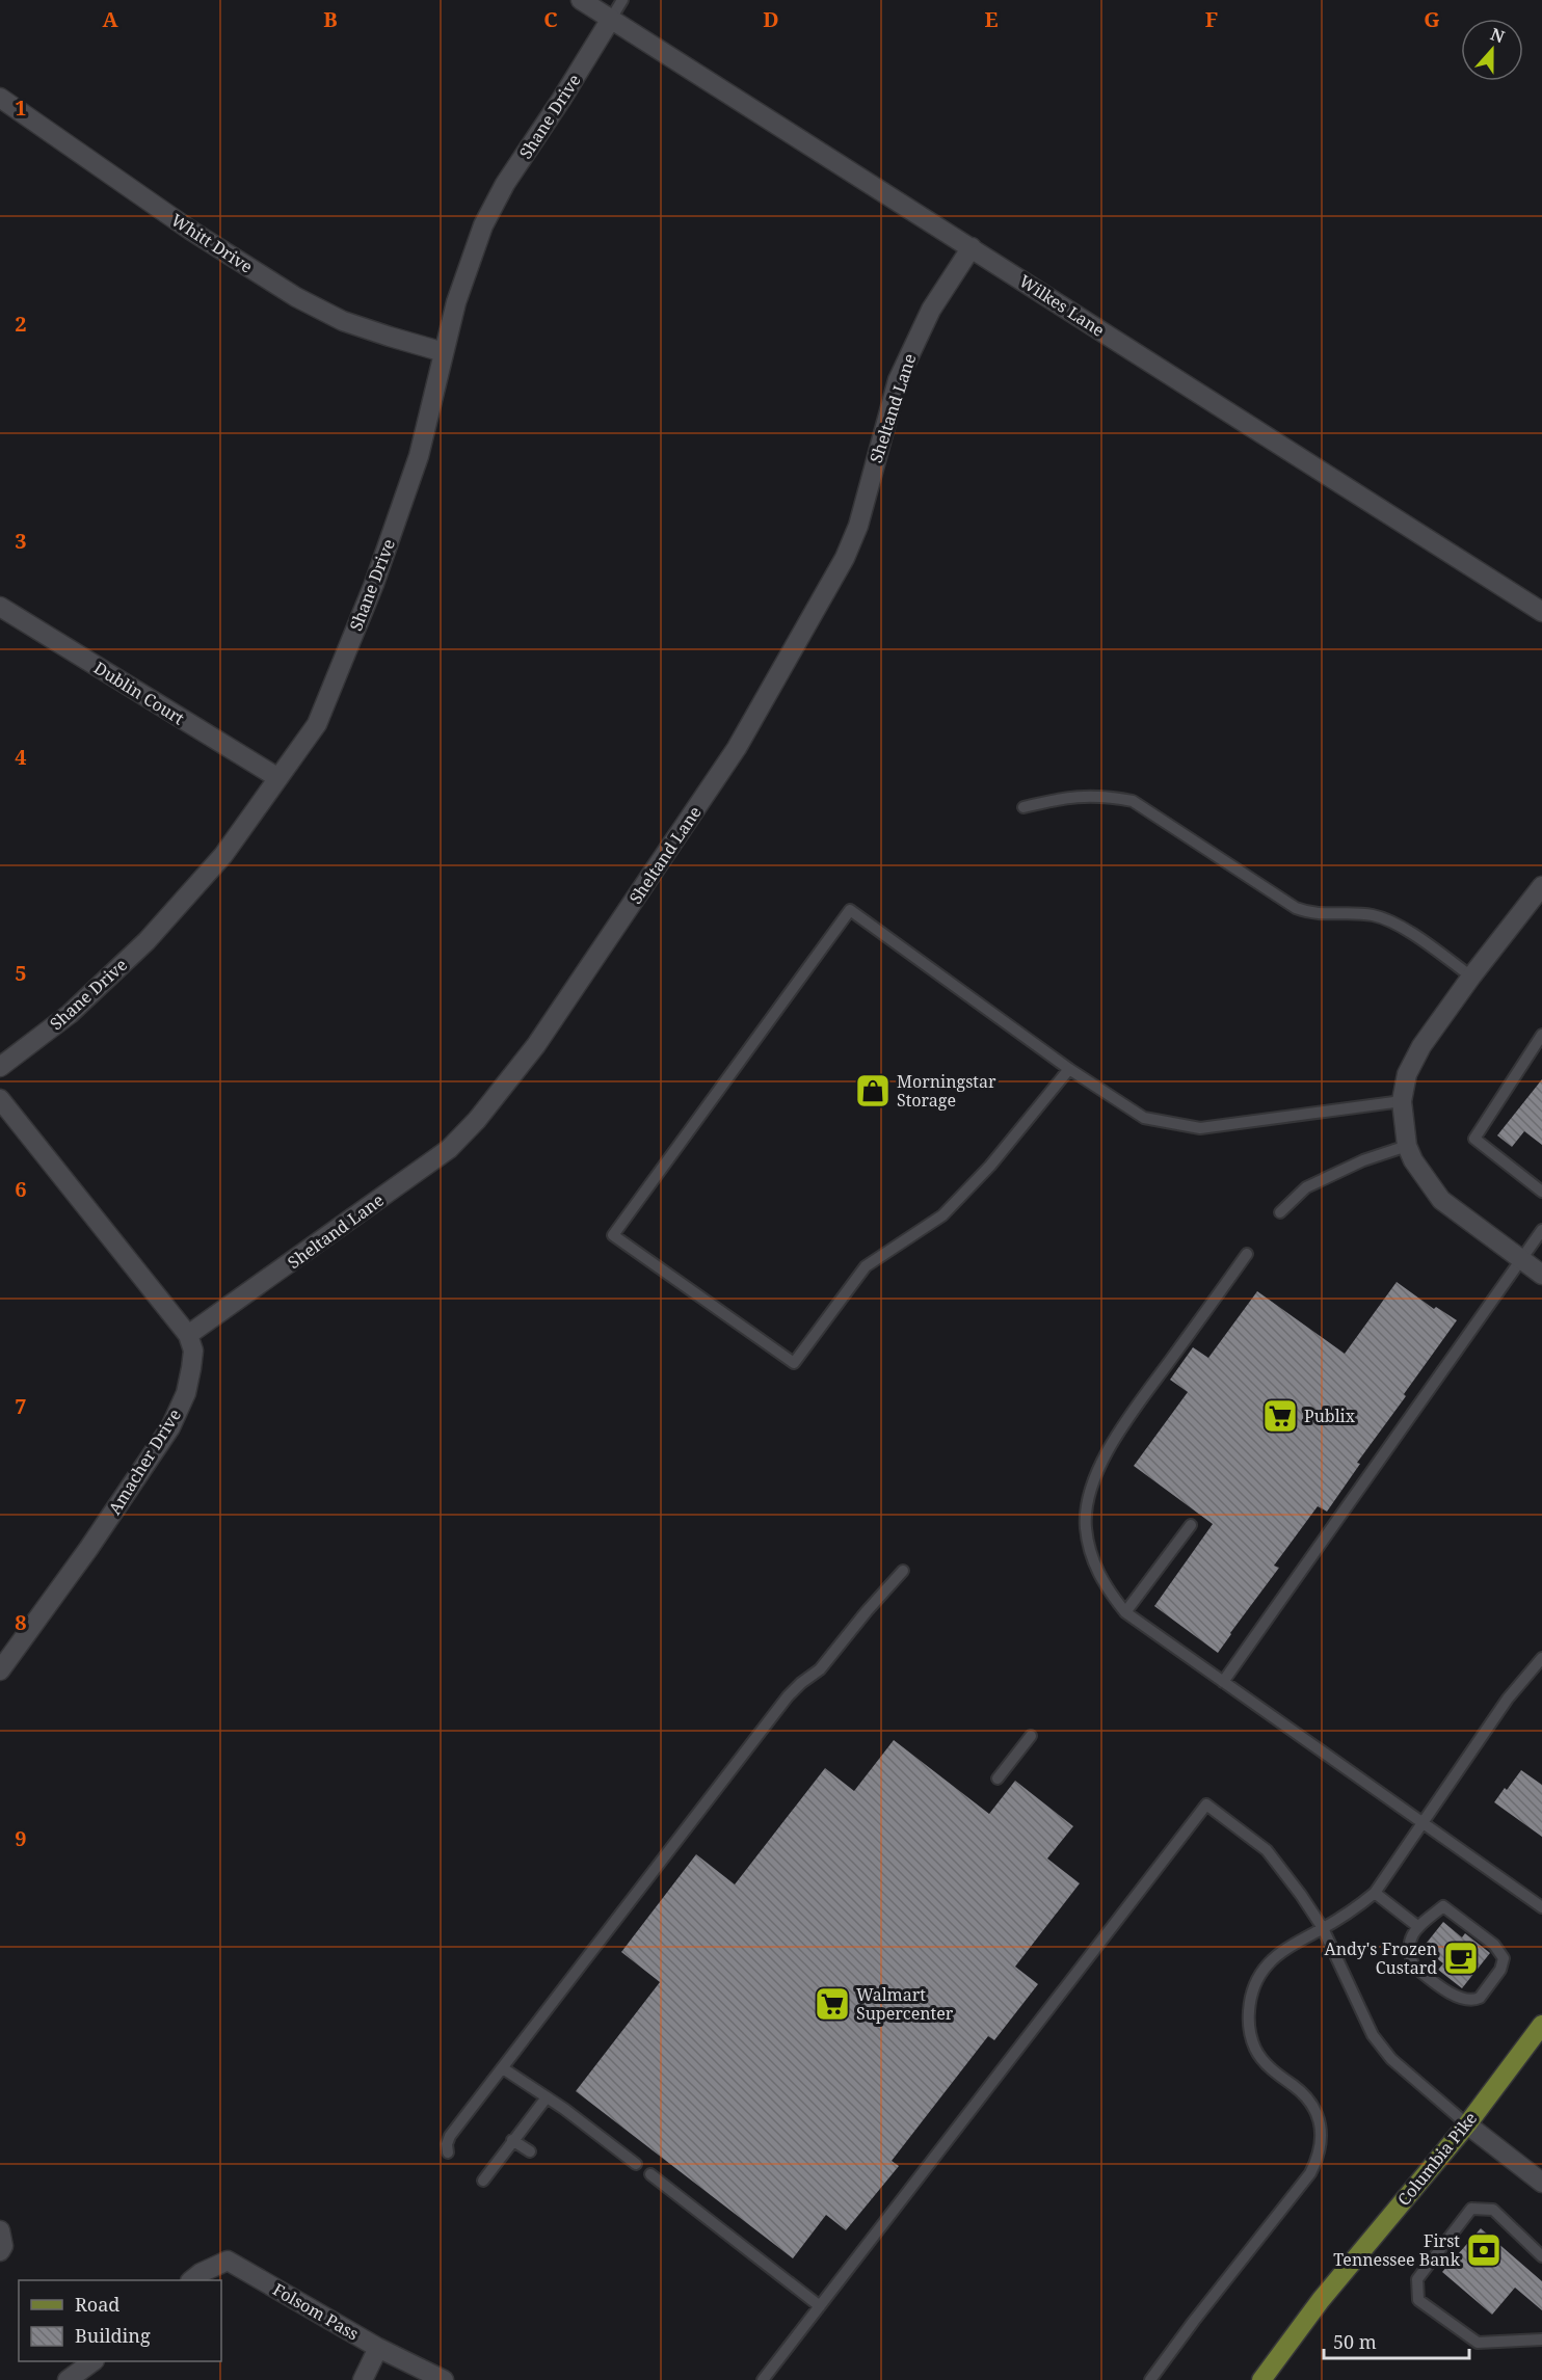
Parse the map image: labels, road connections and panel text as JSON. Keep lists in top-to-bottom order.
{
  "streets": {
    "main road": ["Columbia Pike"],
    "street": [
      "Shane Drive",
      "Whitt Drive",
      "Wilkes Lane",
      "Sheltand Lane",
      "Dublin Court",
      "Amacher Drive",
      "Folsom Pass"
    ]
  },
  "crossings": [
    ["Shane Drive", "Whitt Drive"],
    ["Shane Drive", "Wilkes Lane"],
    ["Shane Drive", "Dublin Court"],
    ["Wilkes Lane", "Sheltand Lane"],
    ["Sheltand Lane", "Amacher Drive"]
  ],
  "places": {
    "shop": ["Morningstar Storage"],
    "supermarket": ["Publix", "Walmart Supercenter"],
    "cafe": ["Andy's Frozen Custard"],
    "bank": ["First Tennessee Bank"]
  },
  "legend": ["Road", "Building"],
  "scale_bar": "50 m",
  "north": "top",
  "grid": {
    "columns": [
      "A",
      "B",
      "C",
      "D",
      "E",
      "F",
      "G"
    ],
    "rows": [
      "1",
      "2",
      "3",
      "4",
      "5",
      "6",
      "7",
      "8",
      "9"
    ]
  }
}
